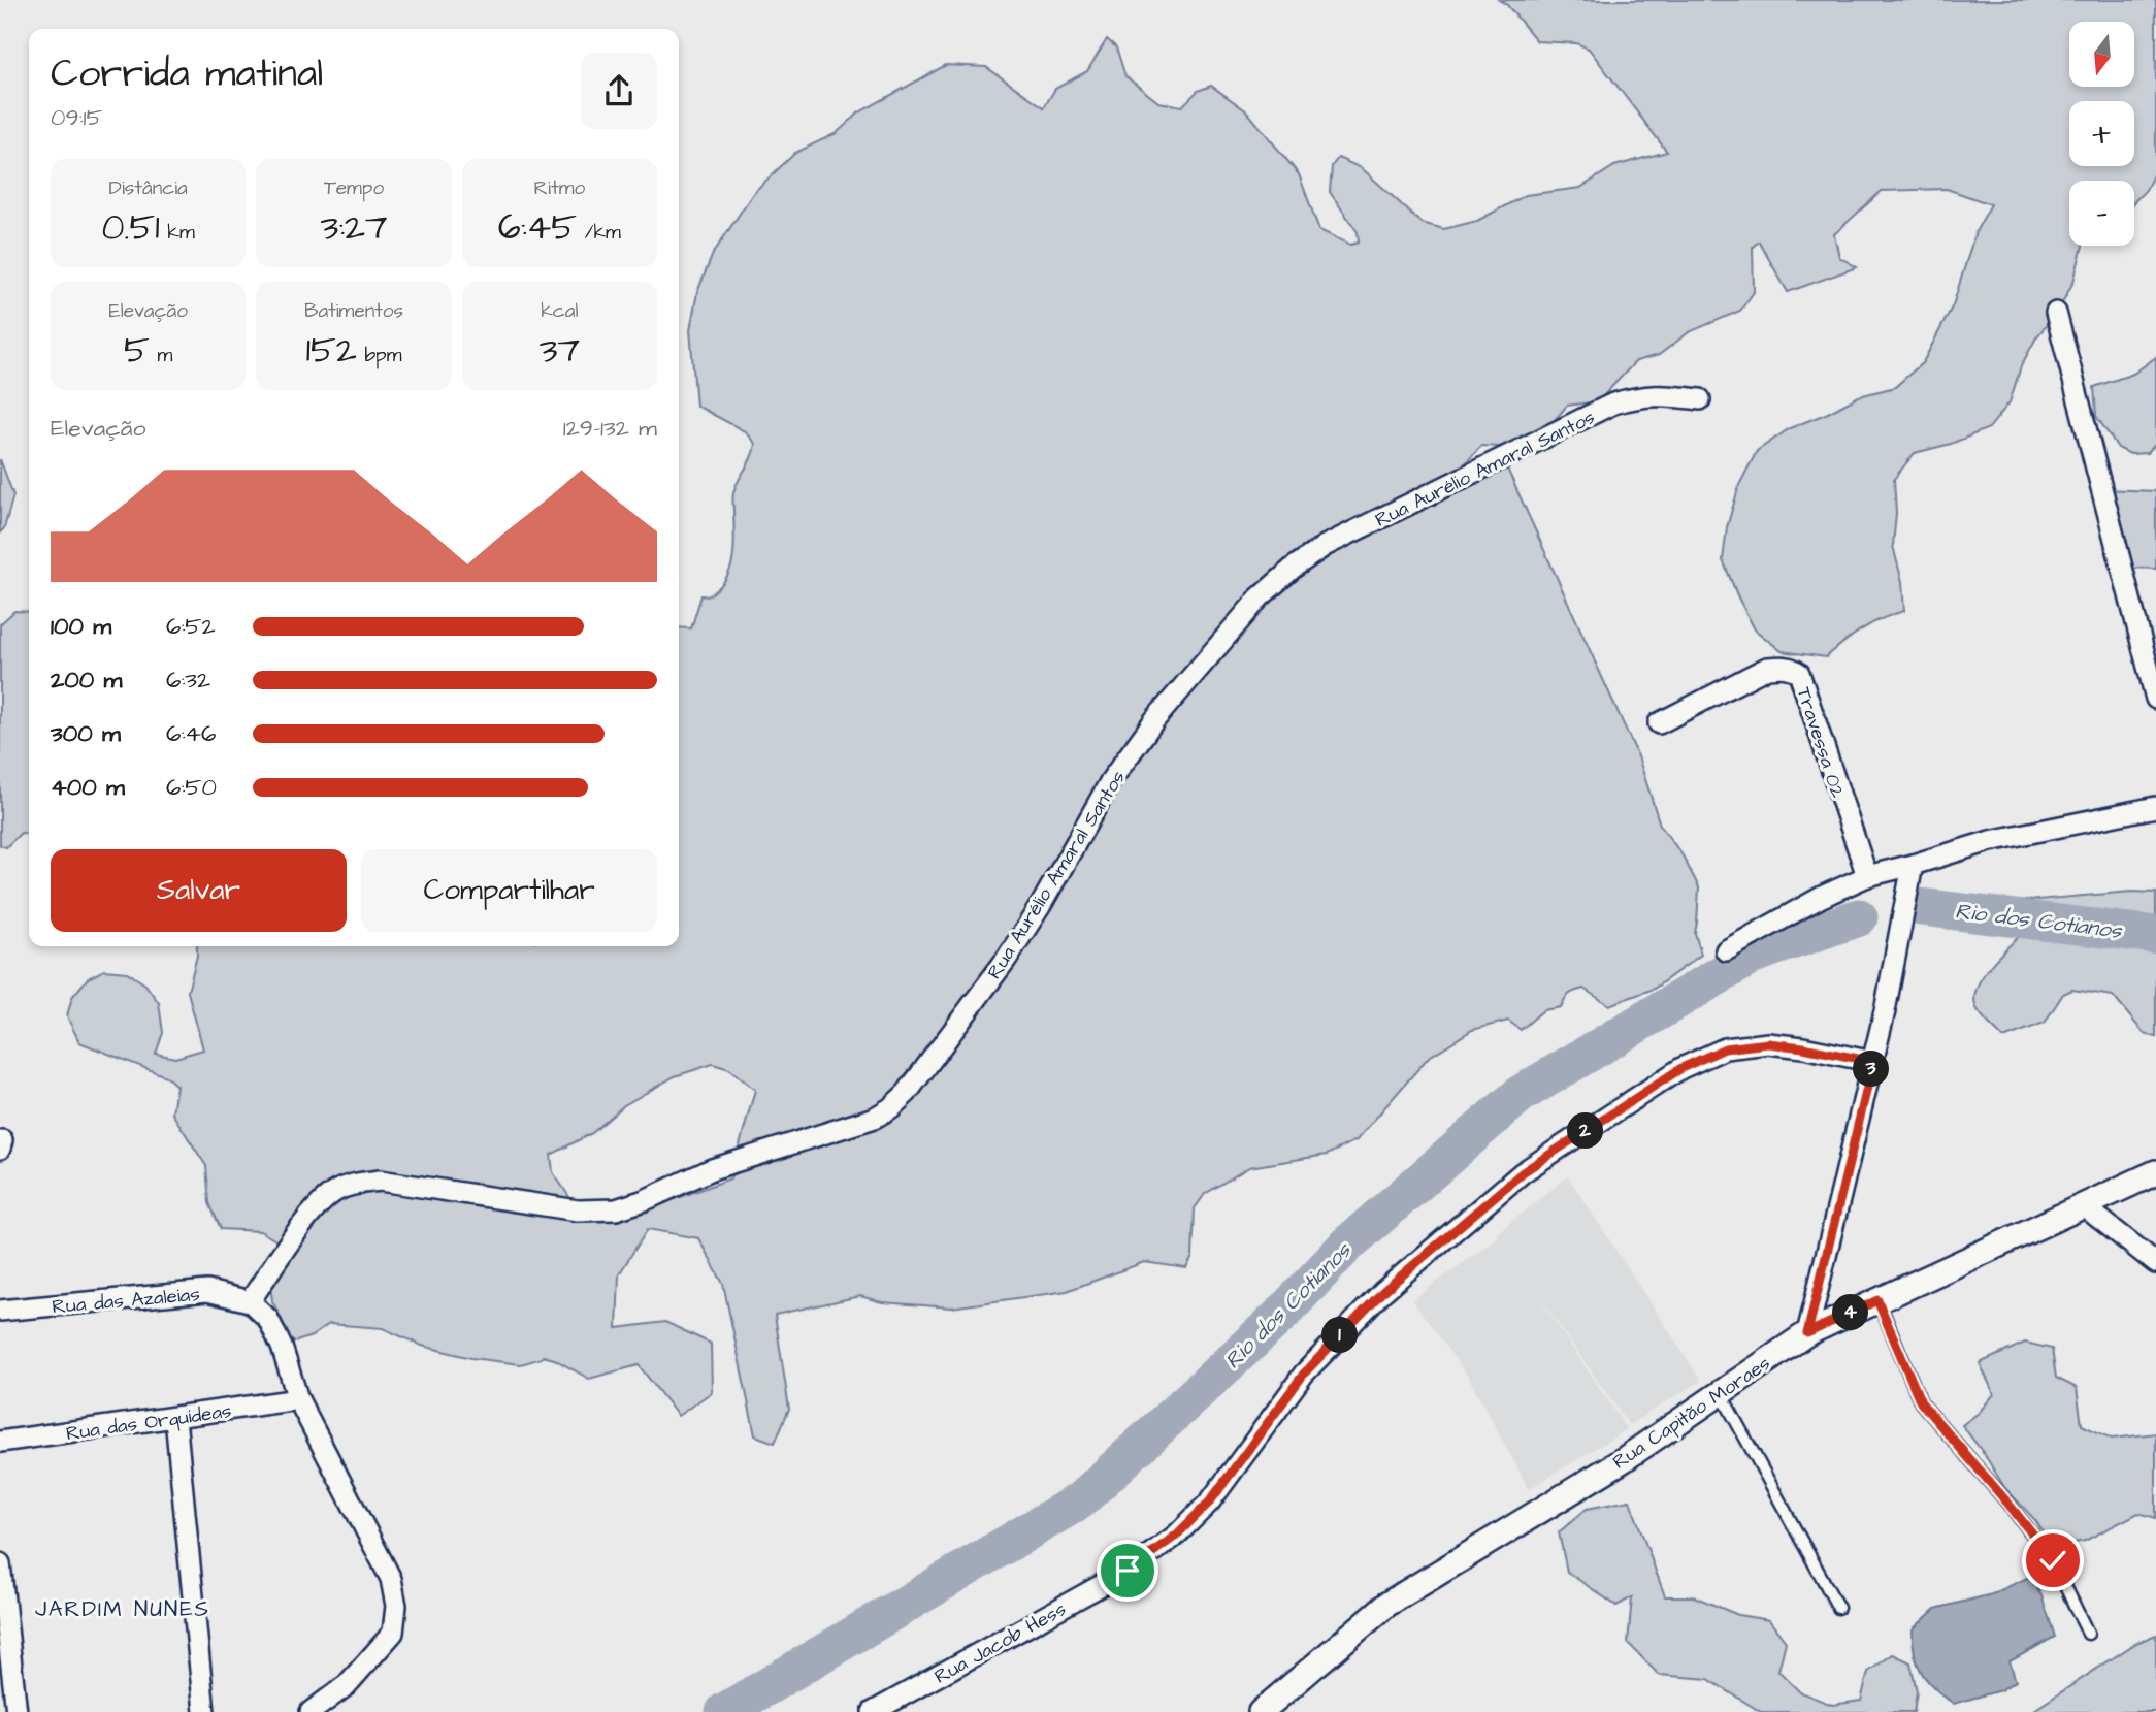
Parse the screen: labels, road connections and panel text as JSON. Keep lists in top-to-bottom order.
{
  "streets": {
    "street": [
      "Rua Aurélio Amaral Santos",
      "Travessa 02",
      "Rua das Azaleias",
      "Rua Capitão Moraes",
      "Rua das Orquídeas",
      "Rua Jacob Hess"
    ]
  },
  "crossings": [
    ["Rua Aurélio Amaral Santos", "Rua das Azaleias"]
  ],
  "districts": ["JARDIM NUNES"],
  "water": ["Rio dos Cotianos"],
  "north": "bottom",
  "page": {
    "map_buttons": ["+", "−"],
    "heading": ["Corrida matinal", "09:15"],
    "stats": [
      ["Distância", "0.51 km"],
      ["Tempo", "3:27"],
      ["Ritmo", "6:45 /km"],
      ["Elevação", "5 m"],
      ["Batimentos", "152 bpm"],
      ["kcal", "37"]
    ],
    "chart": ["Elevação", "129–132 m"],
    "list": [
      {
        "name": "100 m",
        "note": "6:52"
      },
      {
        "name": "200 m",
        "note": "6:32"
      },
      {
        "name": "300 m",
        "note": "6:46"
      },
      {
        "name": "400 m",
        "note": "6:50"
      }
    ],
    "buttons": ["Salvar", "Compartilhar"],
    "pins": [
      "3",
      "2",
      "4",
      "1"
    ]
  }
}
